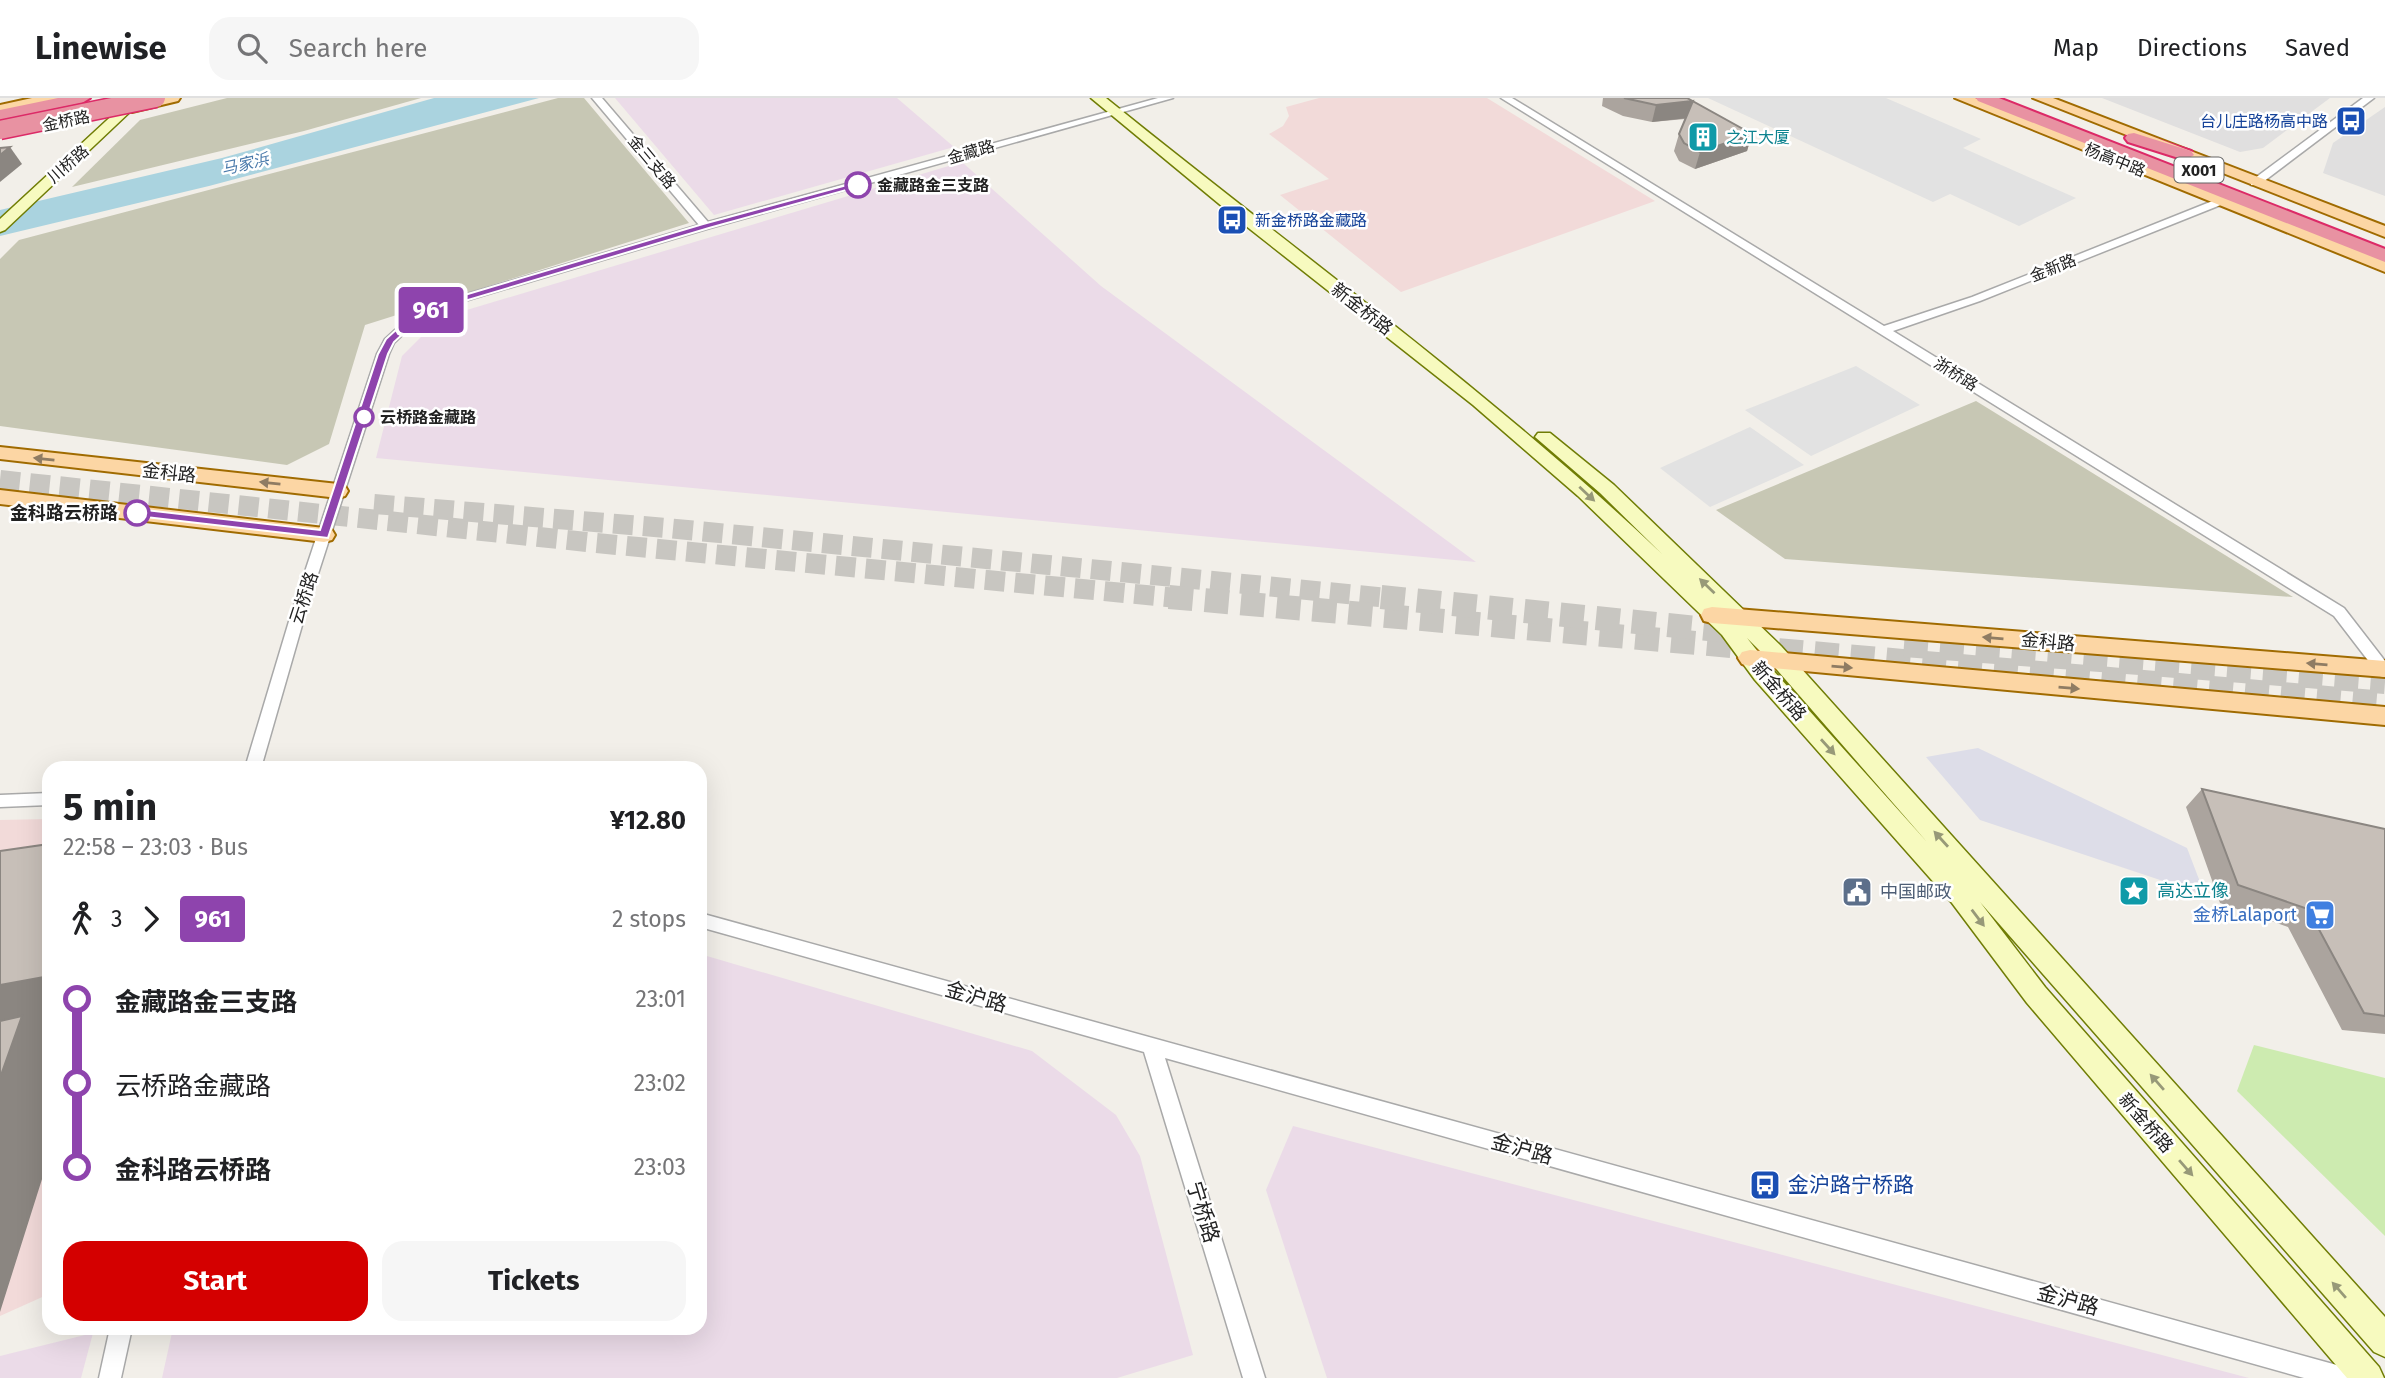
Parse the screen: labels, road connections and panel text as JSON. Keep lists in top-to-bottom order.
{
  "streets": {
    "highway": ["杨高中路", "X001"],
    "main road": ["金桥路", "金科路"],
    "street": [
      "金藏路",
      "金三支路",
      "川桥路",
      "金新路",
      "新金桥路",
      "浙桥路",
      "云桥路",
      "金沪路",
      "宁桥路"
    ]
  },
  "crossings": [
    ["金桥路", "川桥路"],
    ["金藏路", "金三支路"],
    ["金藏路", "新金桥路"],
    ["金藏路", "云桥路"],
    ["杨高中路", "金新路"],
    ["金新路", "浙桥路"],
    ["新金桥路", "金科路"],
    ["浙桥路", "金科路"],
    ["金科路", "云桥路"],
    ["金沪路", "宁桥路"]
  ],
  "water": ["马家浜"],
  "places": {
    "bus stop": ["台儿庄路杨高中路", "新金桥路金藏路", "金沪路宁桥路"],
    "building": ["之江大厦"],
    "other": ["金藏路金三支路", "云桥路金藏路", "金科路云桥路"],
    "place": ["高达立像"],
    "public building": ["中国邮政"],
    "supermarket": ["金桥Lalaport"]
  },
  "lines": ["bus line 961"],
  "page": {
    "header": "Linewise",
    "search": "Search here",
    "nav": ["Map", "Directions", "Saved"],
    "on_map": "961",
    "heading": ["5 min", "22:58 – 23:03 · Bus", "¥12.80"],
    "legs": ["3", "961", "2 stops"],
    "list": [
      {
        "name": "金藏路金三支路",
        "value": "23:01"
      },
      {
        "name": "云桥路金藏路",
        "value": "23:02"
      },
      {
        "name": "金科路云桥路",
        "value": "23:03"
      }
    ],
    "buttons": ["Start", "Tickets"]
  }
}
